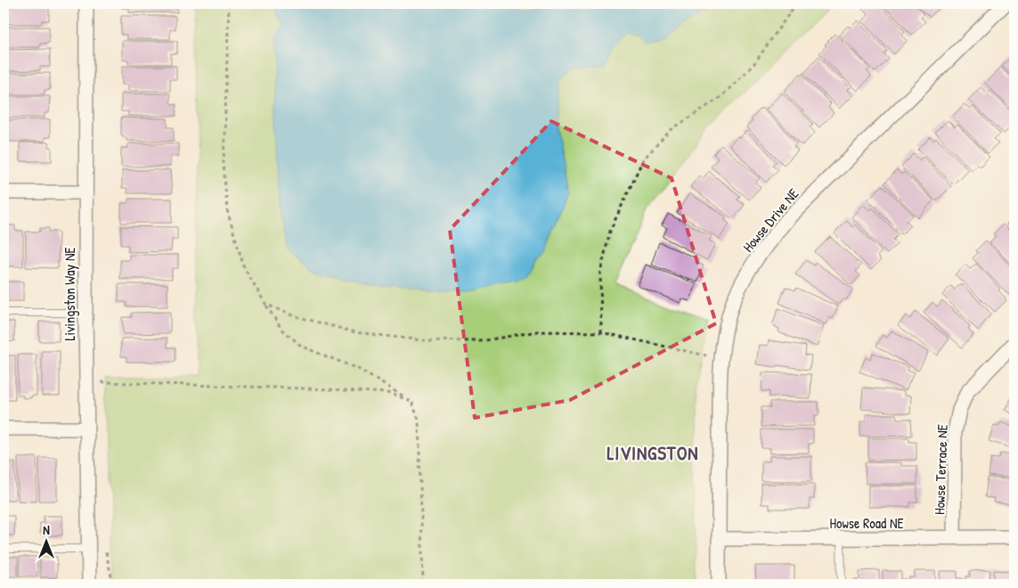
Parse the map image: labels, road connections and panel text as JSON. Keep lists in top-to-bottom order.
{
  "streets": {
    "street": [
      "Howse Drive NE",
      "Livingston Way NE",
      "Howse Terrace NE",
      "Howse Road NE"
    ]
  },
  "crossings": [
    ["Howse Drive NE", "Howse Road NE"],
    ["Howse Terrace NE", "Howse Road NE"]
  ],
  "districts": ["LIVINGSTON"],
  "north": "top"
}
